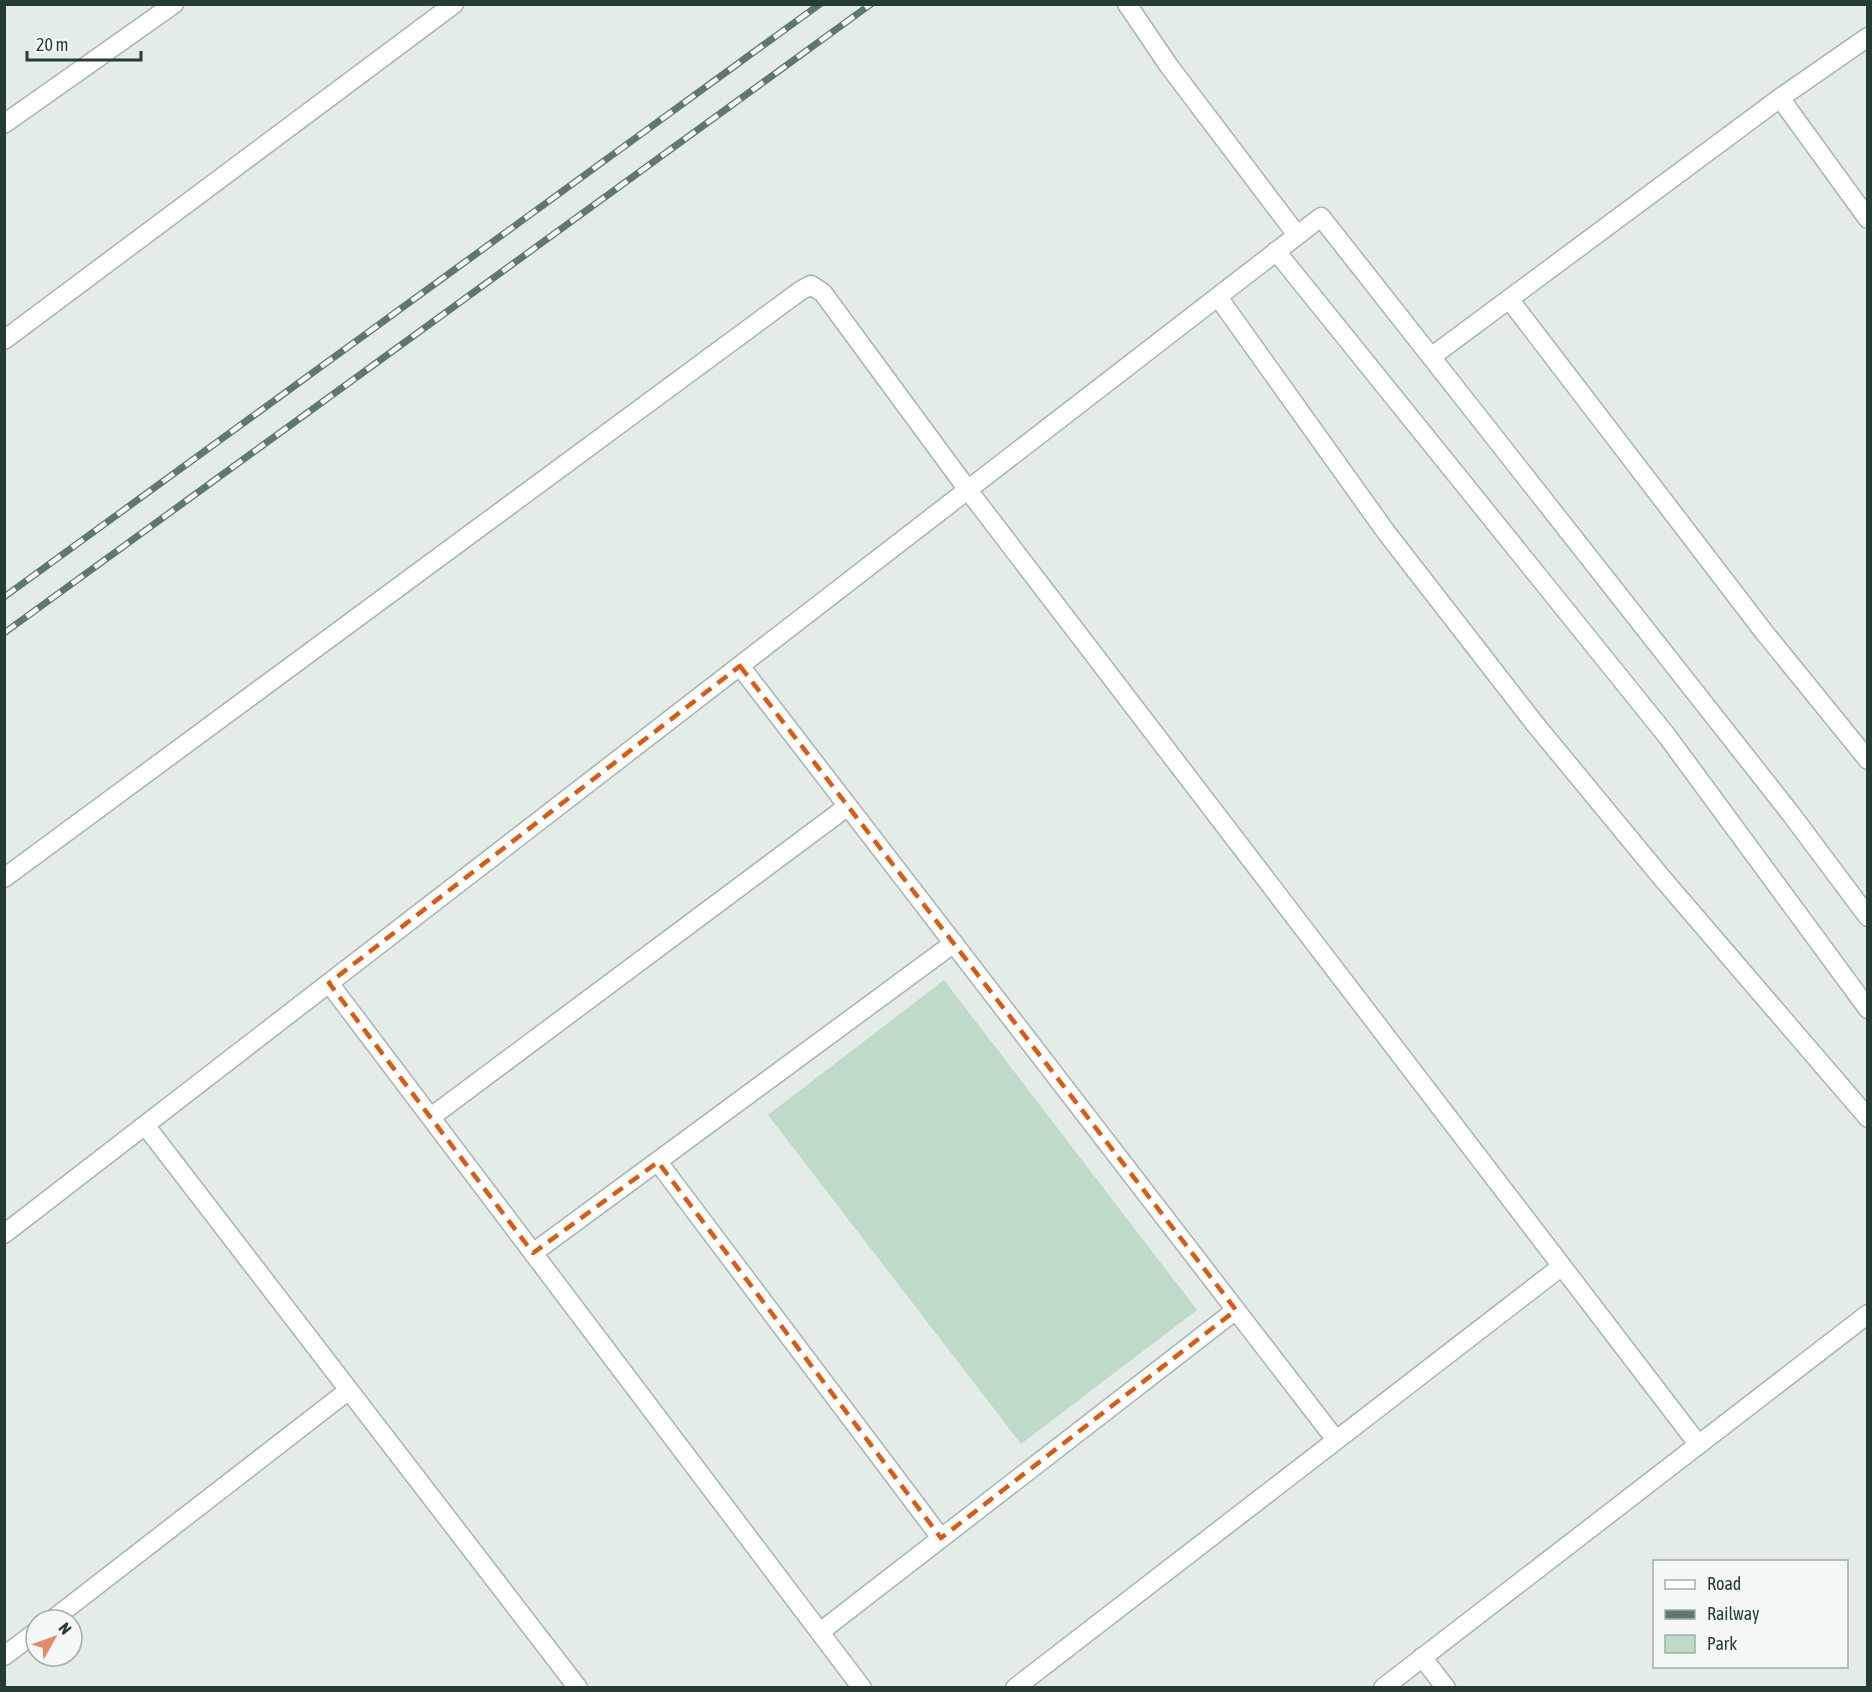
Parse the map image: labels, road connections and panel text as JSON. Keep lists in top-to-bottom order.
{
  "legend": ["Road", "Railway", "Park"],
  "scale_bar": "20 m",
  "north": "top right"
}
